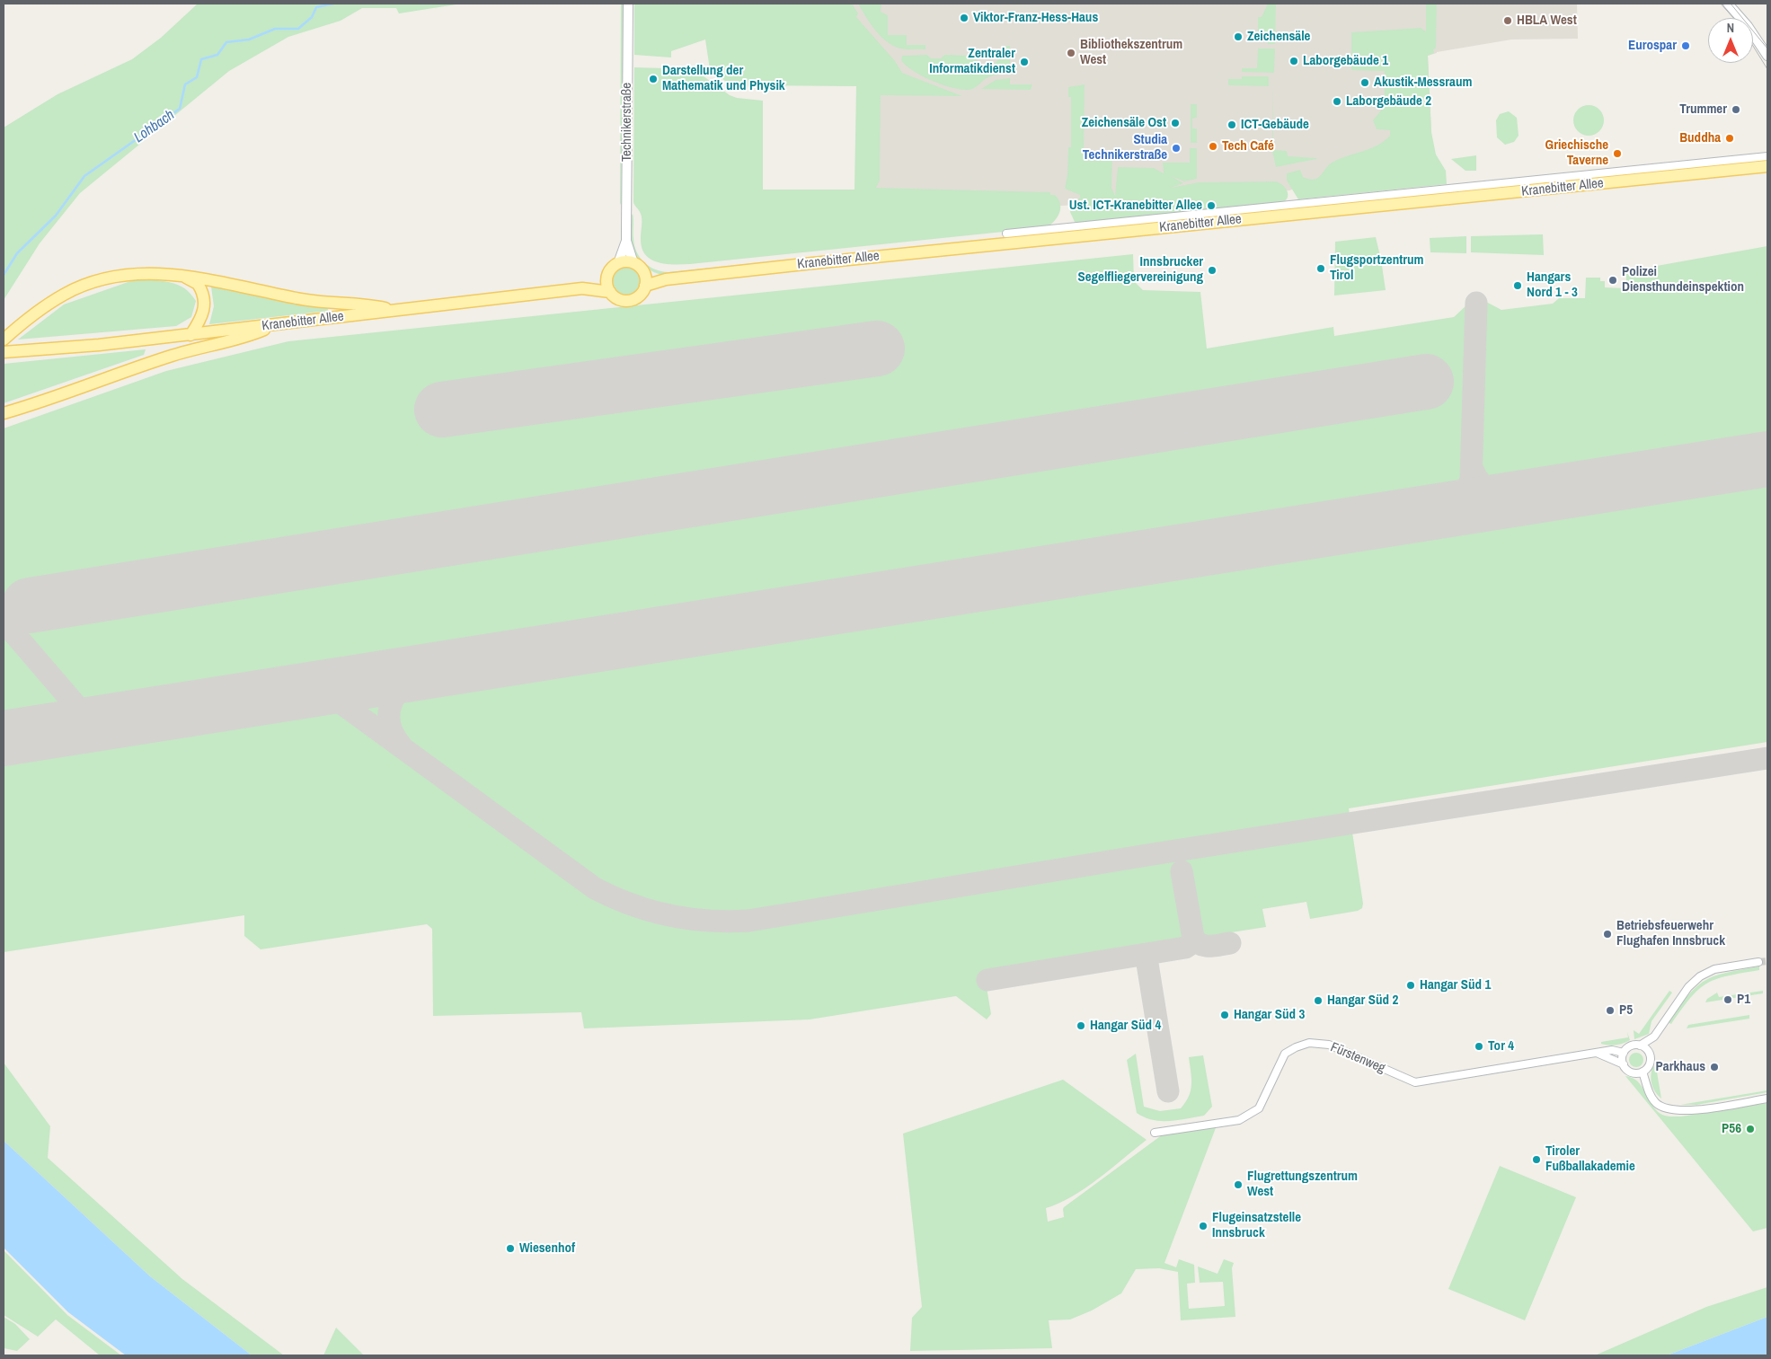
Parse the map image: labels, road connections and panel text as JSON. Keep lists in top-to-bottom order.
{
  "streets": {
    "main road": ["Kranebitter Allee"],
    "street": ["Technikerstraße", "Fürstenweg"]
  },
  "crossings": [
    ["Technikerstraße", "Kranebitter Allee"]
  ],
  "water": ["Lohbach"],
  "places": [
    "Viktor-Franz-Hess-Haus",
    "HBLA West",
    "Zeichensäle",
    "Eurospar",
    "Bibliothekszentrum West",
    "Laborgebäude 1",
    "Zentraler Informatikdienst",
    "Darstellung der Mathematik und Physik",
    "Akustik-Messraum",
    "Laborgebäude 2",
    "Trummer",
    "Zeichensäle Ost",
    "ICT-Gebäude",
    "Buddha",
    "Tech Café",
    "Studia Technikerstraße",
    "Griechische Taverne",
    "Ust. ICT-Kranebitter Allee",
    "Flugsportzentrum Tirol",
    "Innsbrucker Segelfliegervereinigung",
    "Polizei Diensthundeinspektion",
    "Hangars Nord 1 - 3",
    "Betriebsfeuerwehr Flughafen Innsbruck",
    "Hangar Süd 1",
    "P1",
    "Hangar Süd 2",
    "P5",
    "Hangar Süd 3",
    "Hangar Süd 4",
    "Tor 4",
    "Parkhaus",
    "P56",
    "Tiroler Fußballakademie",
    "Flugrettungszentrum West",
    "Flugeinsatzstelle Innsbruck",
    "Wiesenhof"
  ],
  "north": "top"
}
